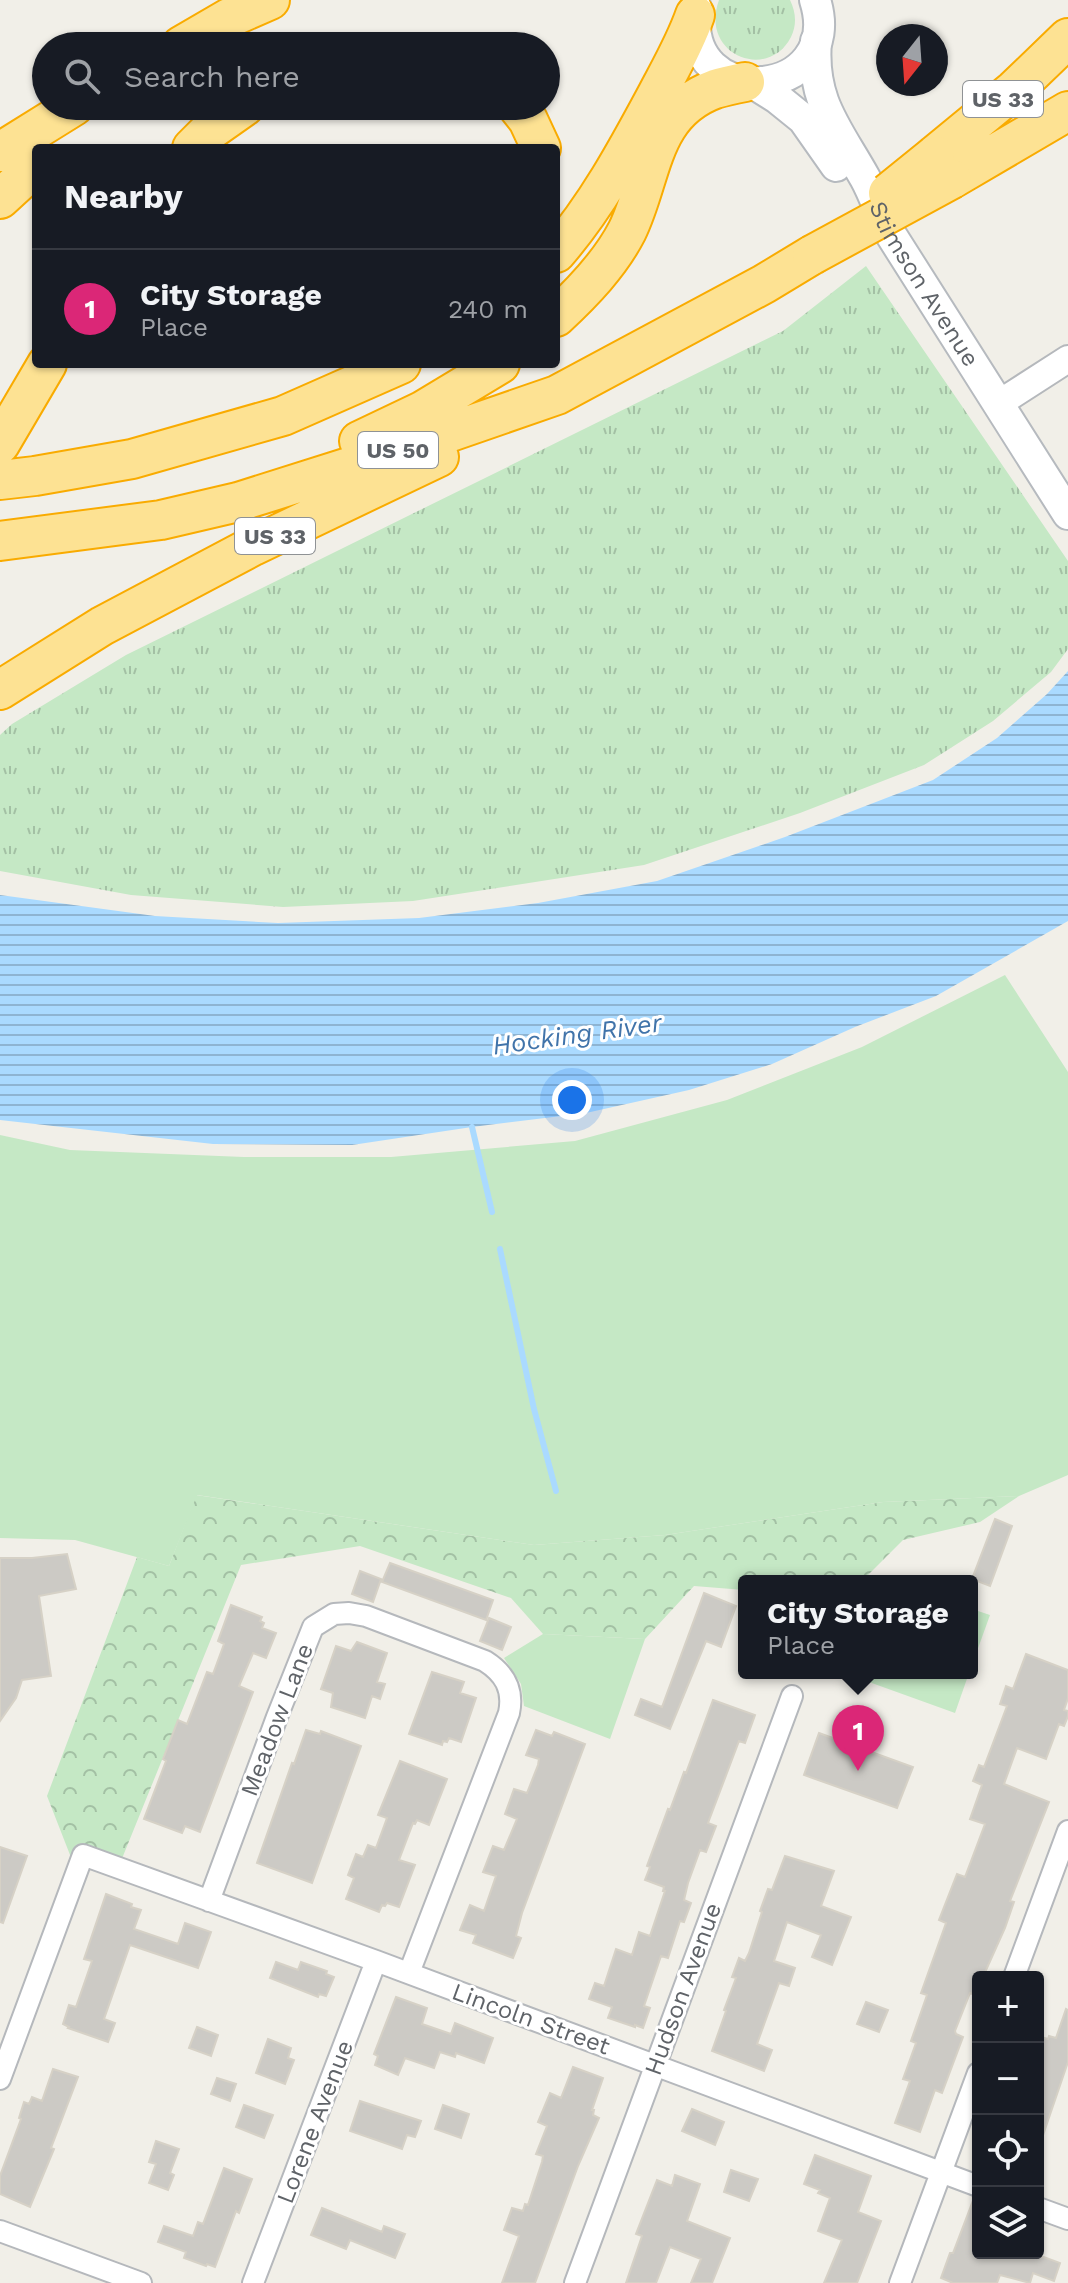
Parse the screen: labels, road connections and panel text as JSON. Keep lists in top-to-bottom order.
{
  "streets": {
    "highway": ["US 33", "US 50"],
    "main road": ["Stimson Avenue"],
    "street": [
      "Meadow Lane",
      "Hudson Avenue",
      "Lincoln Street",
      "Lorene Avenue"
    ]
  },
  "crossings": [
    ["US 33", "US 50"],
    ["Meadow Lane", "Lincoln Street"],
    ["Hudson Avenue", "Lincoln Street"],
    ["Lincoln Street", "Lorene Avenue"]
  ],
  "water": ["Hocking River"],
  "north": "bottom",
  "page": {
    "search": "Search here",
    "heading": "Nearby",
    "list": [
      {
        "mark": "1",
        "name": "City Storage",
        "note": "Place",
        "value": "240 m"
      }
    ],
    "popup": ["City Storage", "Place"],
    "pins": "1",
    "map_buttons": ["+", "−"]
  }
}
